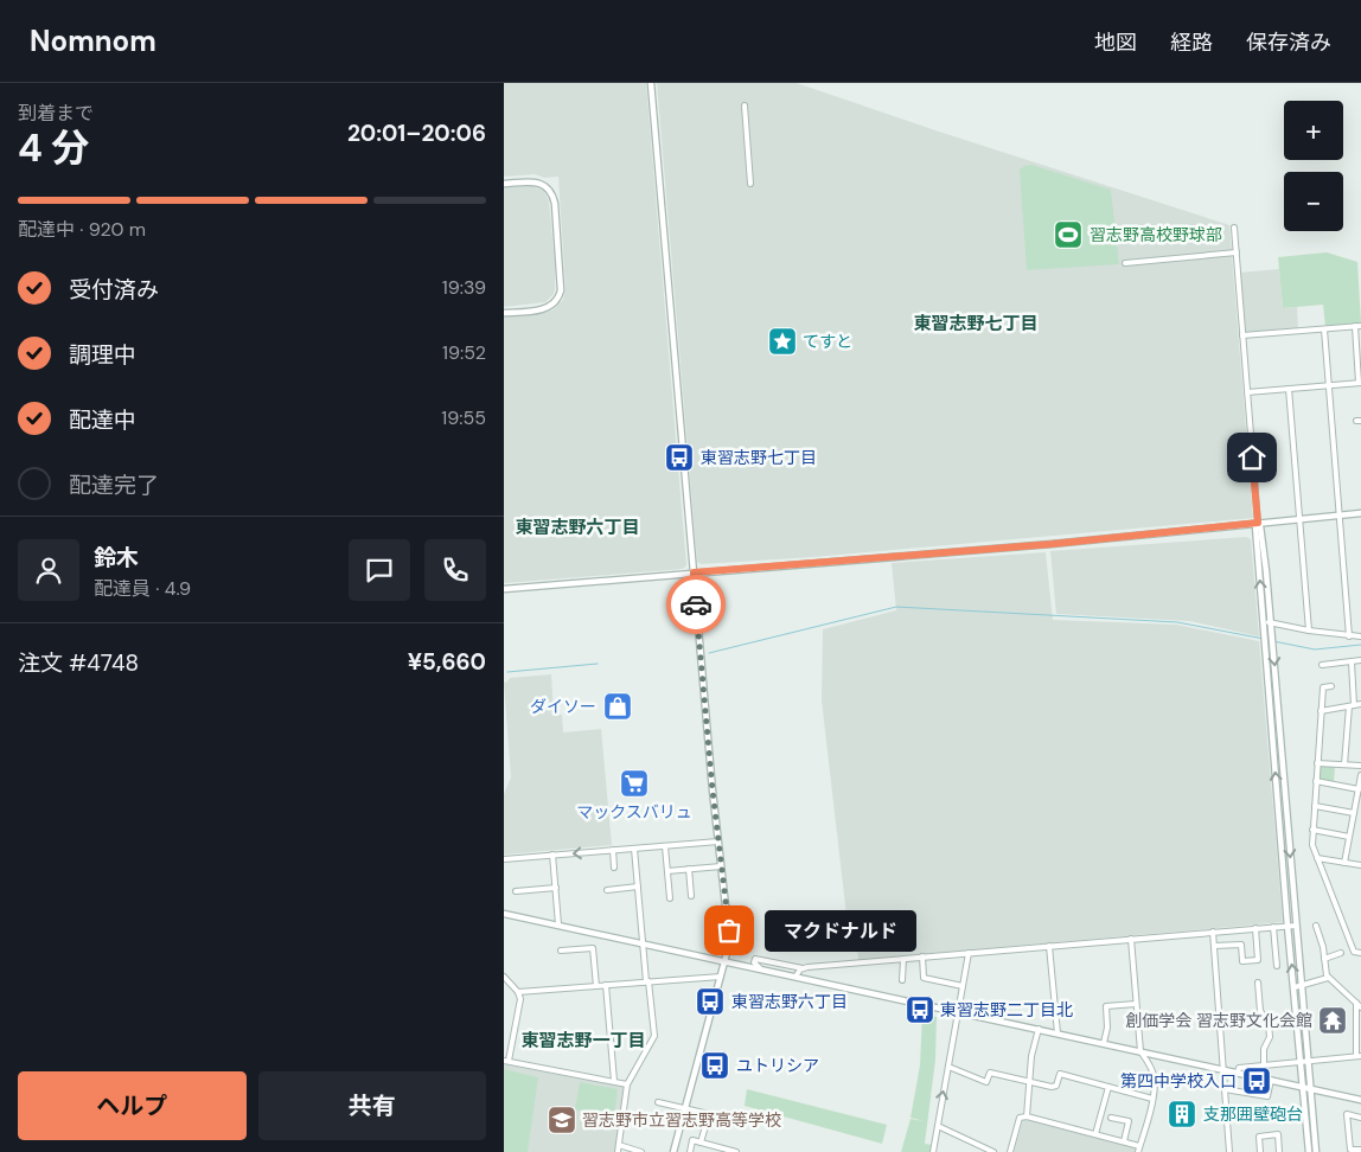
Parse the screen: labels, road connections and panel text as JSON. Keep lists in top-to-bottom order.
{
  "districts": ["東習志野七丁目", "東習志野六丁目", "東習志野一丁目"],
  "places": {
    "sports": ["習志野高校野球部"],
    "place": ["てすと"],
    "bus stop": [
      "東習志野七丁目",
      "東習志野六丁目",
      "東習志野二丁目北",
      "ユトリシア",
      "第四中学校入口"
    ],
    "shop": ["ダイソー"],
    "supermarket": ["マックスバリュ"],
    "other": ["マクドナルド"],
    "temple": ["創価学会 習志野文化会館"],
    "building": ["支那囲壁砲台"],
    "school or university": ["習志野市立習志野高等学校"]
  },
  "page": {
    "header": "Nomnom",
    "nav": ["地図", "経路", "保存済み"],
    "heading": ["4 分", "到着まで", "20:01–20:06"],
    "panel": [
      "鈴木",
      "配達員 · 4.9",
      "注文 #4748",
      "¥5,660"
    ],
    "map_buttons": ["+", "−"],
    "bar": "配達中 · 920 m",
    "list": [
      ["受付済み", "19:39"],
      ["調理中", "19:52"],
      ["配達中", "19:55"],
      "配達完了"
    ],
    "bubble": "マクドナルド",
    "buttons": ["ヘルプ", "共有"]
  }
}
